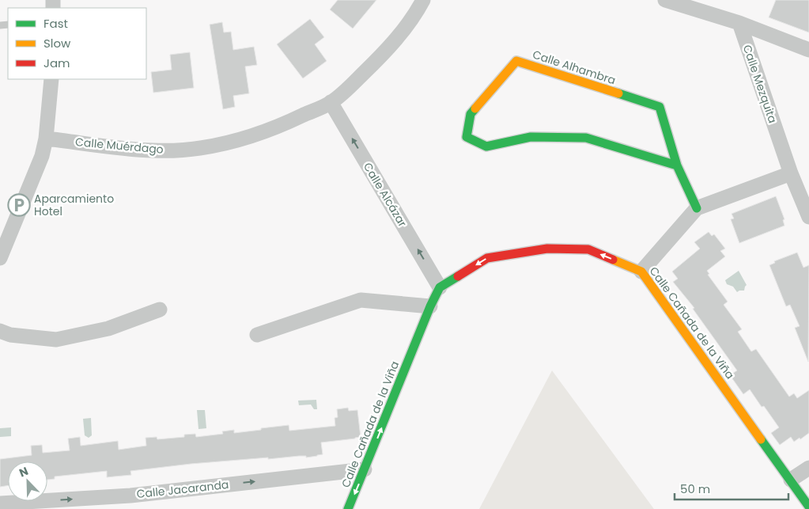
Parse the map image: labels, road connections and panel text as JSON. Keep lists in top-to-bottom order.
{
  "streets": {
    "street": [
      "Calle Alhambra",
      "Calle Mezquita",
      "Calle Muérdago",
      "Calle Alcázar",
      "Calle Cañada de la Viña",
      "Calle Jacaranda"
    ]
  },
  "crossings": [
    ["Calle Muérdago", "Calle Alcázar"],
    ["Calle Alcázar", "Calle Cañada de la Viña"],
    ["Calle Cañada de la Viña", "Calle Jacaranda"]
  ],
  "one_way": ["Calle Alcázar", "Calle Jacaranda"],
  "places": {
    "parking": ["Aparcamiento Hotel"]
  },
  "legend": ["Fast", "Slow", "Jam"],
  "scale_bar": "50 m",
  "north": "top left"
}
